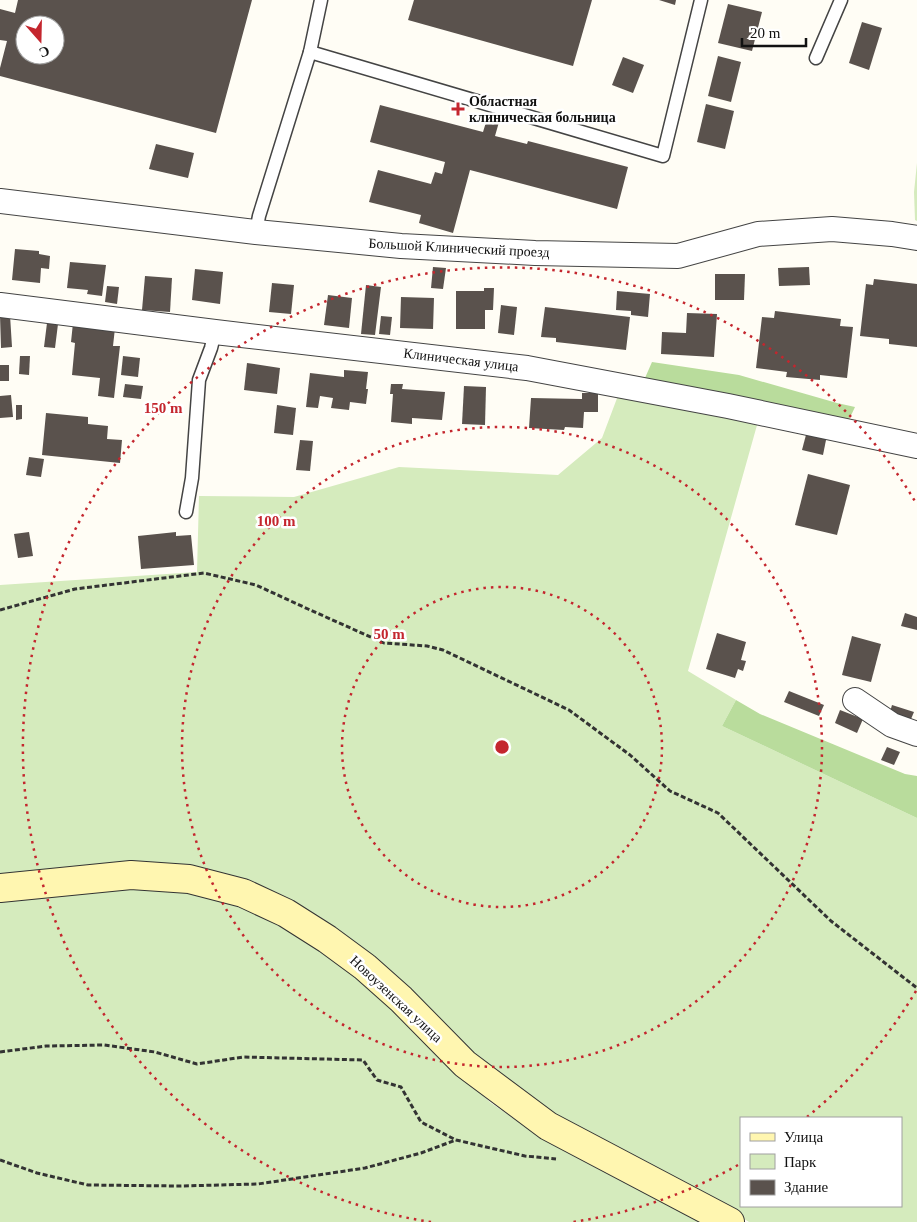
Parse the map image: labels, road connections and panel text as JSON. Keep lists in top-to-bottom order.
{
  "streets": {
    "main road": ["Новоузенская улица"],
    "street": ["Большой Клинический проезд", "Клиническая улица"]
  },
  "places": {
    "health": ["Областная клиническая больница"]
  },
  "legend": ["Улица", "Парк", "Здание"],
  "scale_bar": "20 m",
  "north": "bottom",
  "rings": ["150 m", "100 m", "50 m"]
}
